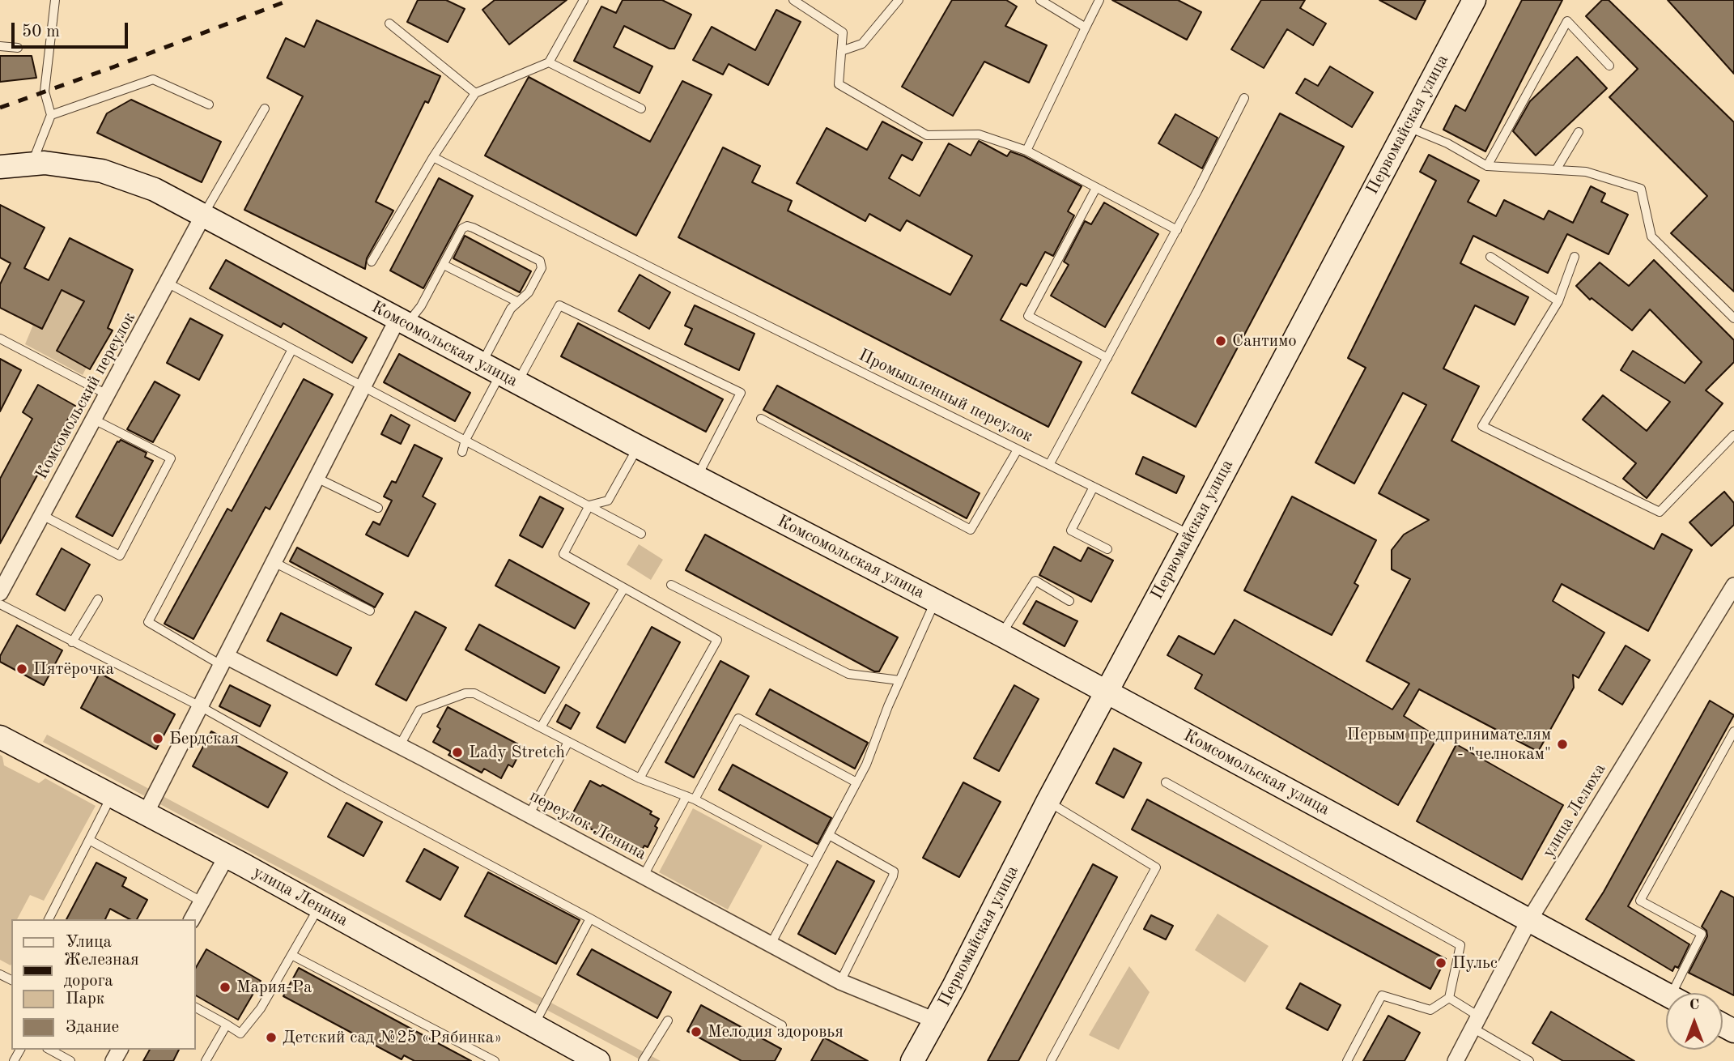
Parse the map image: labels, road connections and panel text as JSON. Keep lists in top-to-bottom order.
{
  "streets": {
    "main road": ["Первомайская улица", "Комсомольская улица", "улица Ленина"],
    "street": ["Комсомольский переулок", "улица Лелюха", "переулок Ленина"],
    "lane": ["Промышленный переулок"]
  },
  "crossings": [
    ["Первомайская улица", "Комсомольская улица"],
    ["Первомайская улица", "Промышленный переулок"],
    ["Первомайская улица", "переулок Ленина"],
    ["Комсомольская улица", "Комсомольский переулок"],
    ["Комсомольская улица", "улица Лелюха"]
  ],
  "places": [
    "Сантимо",
    "Пятёрочка",
    "Бердская",
    "Первым предпринимателям - \"челнокам\"",
    "Lady Stretch",
    "Пульс",
    "Мария-Ра",
    "Мелодия здоровья",
    "Детский сад №25 «Рябинка»"
  ],
  "legend": [
    "Улица",
    "Железная дорога",
    "Парк",
    "Здание"
  ],
  "scale_bar": "50 m",
  "north": "top"
}
